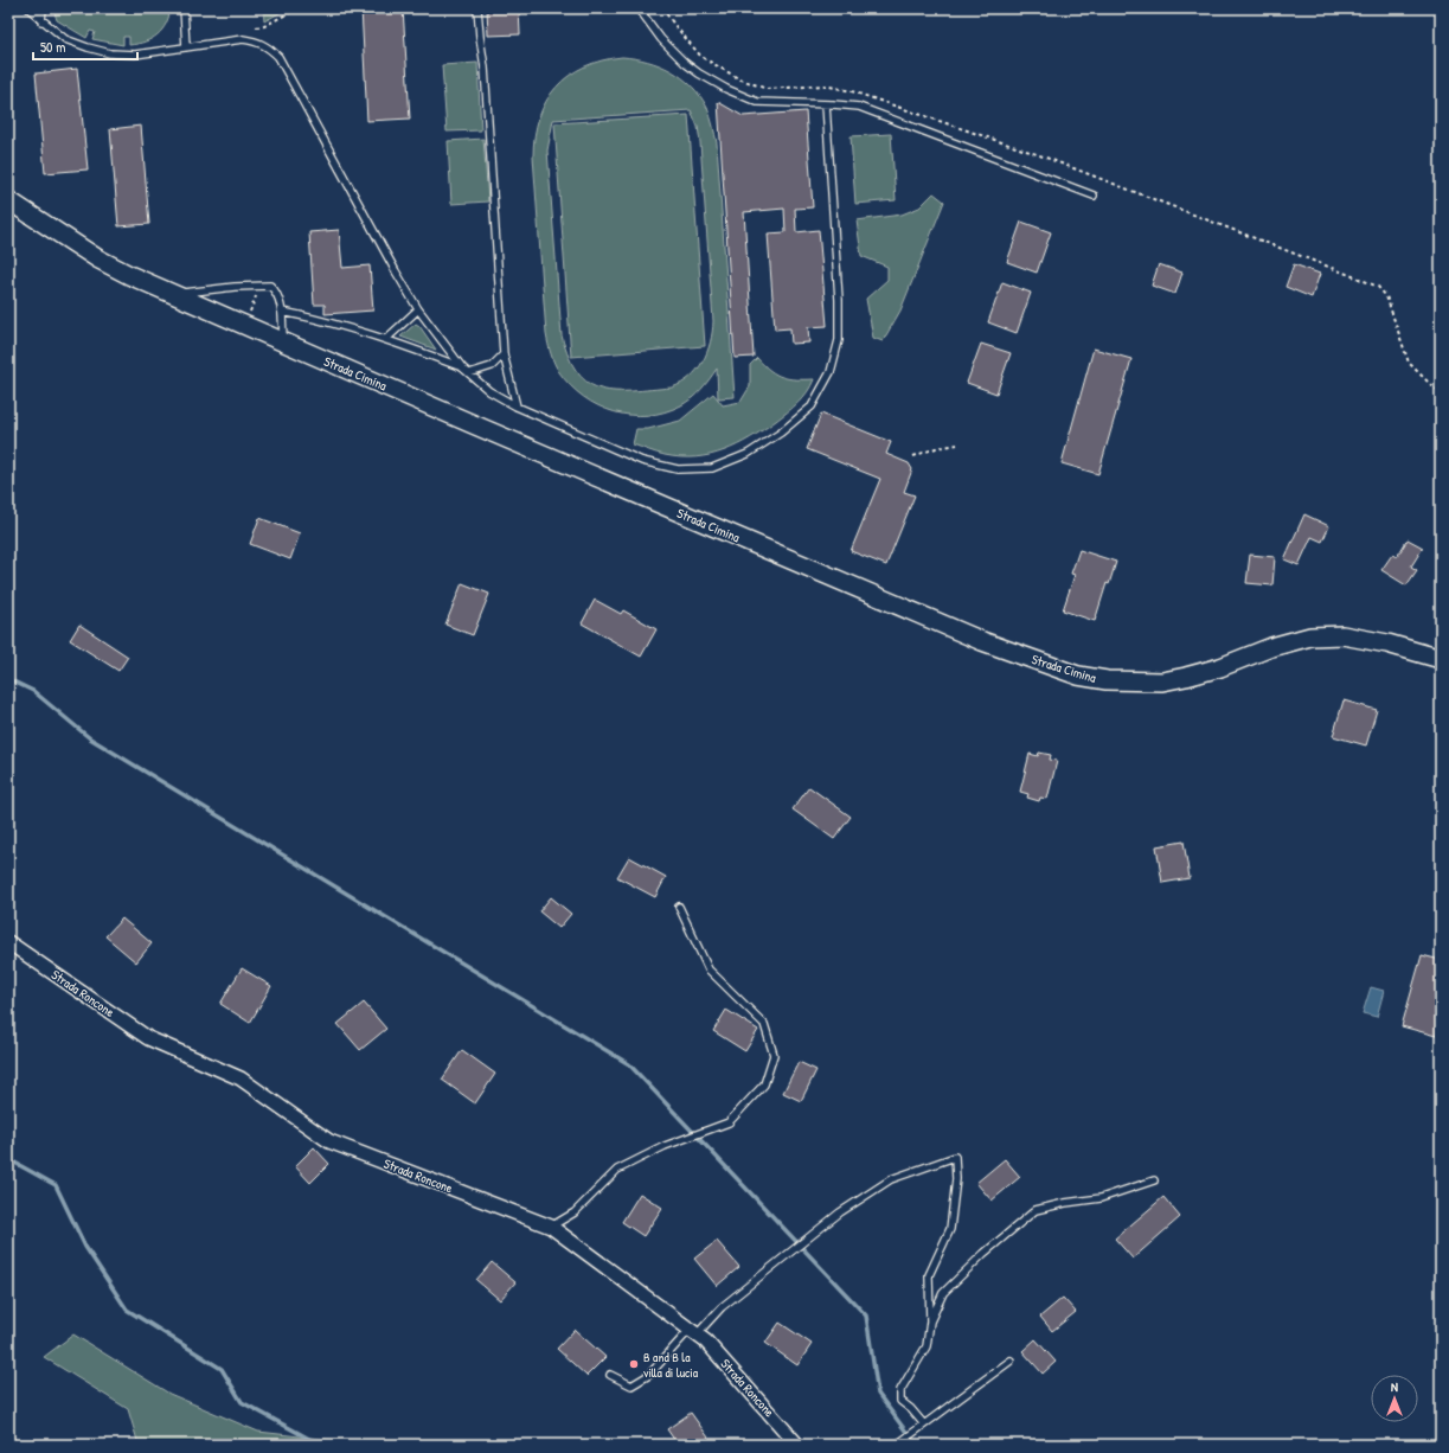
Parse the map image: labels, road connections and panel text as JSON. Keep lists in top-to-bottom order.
{
  "streets": {
    "main road": ["Strada Cimina"],
    "street": ["Strada Roncone"]
  },
  "places": ["B and B la villa di lucia"],
  "scale_bar": "50 m",
  "north": "top"
}
